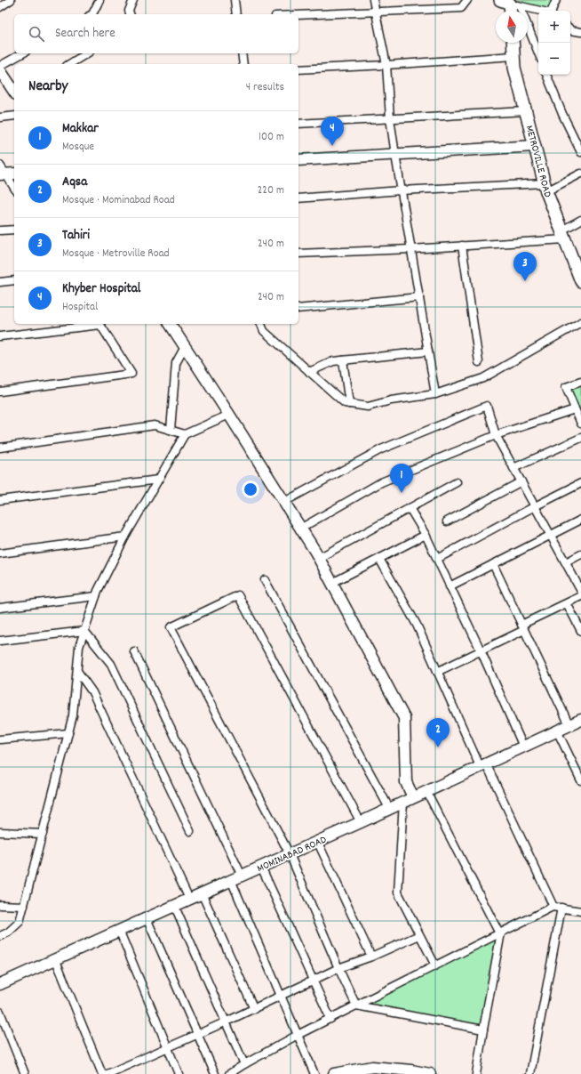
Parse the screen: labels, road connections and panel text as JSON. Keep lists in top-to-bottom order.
{
  "streets": {
    "main road": ["METROVILLE ROAD"],
    "street": ["MOMINABAD ROAD"]
  },
  "north": "top",
  "page": {
    "map_buttons": ["+", "−"],
    "search": "Search here",
    "heading": ["Nearby", "4 results"],
    "list": [
      {
        "mark": "1",
        "name": "Makkar",
        "note": "Mosque",
        "value": "100 m"
      },
      {
        "mark": "2",
        "name": "Aqsa",
        "note": "Mosque · Mominabad Road",
        "value": "220 m"
      },
      {
        "mark": "3",
        "name": "Tahiri",
        "note": "Mosque · Metroville Road",
        "value": "240 m"
      },
      {
        "mark": "4",
        "name": "Khyber Hospital",
        "note": "Hospital",
        "value": "240 m"
      }
    ],
    "pins": [
      "4",
      "3",
      "1",
      "2"
    ]
  }
}
